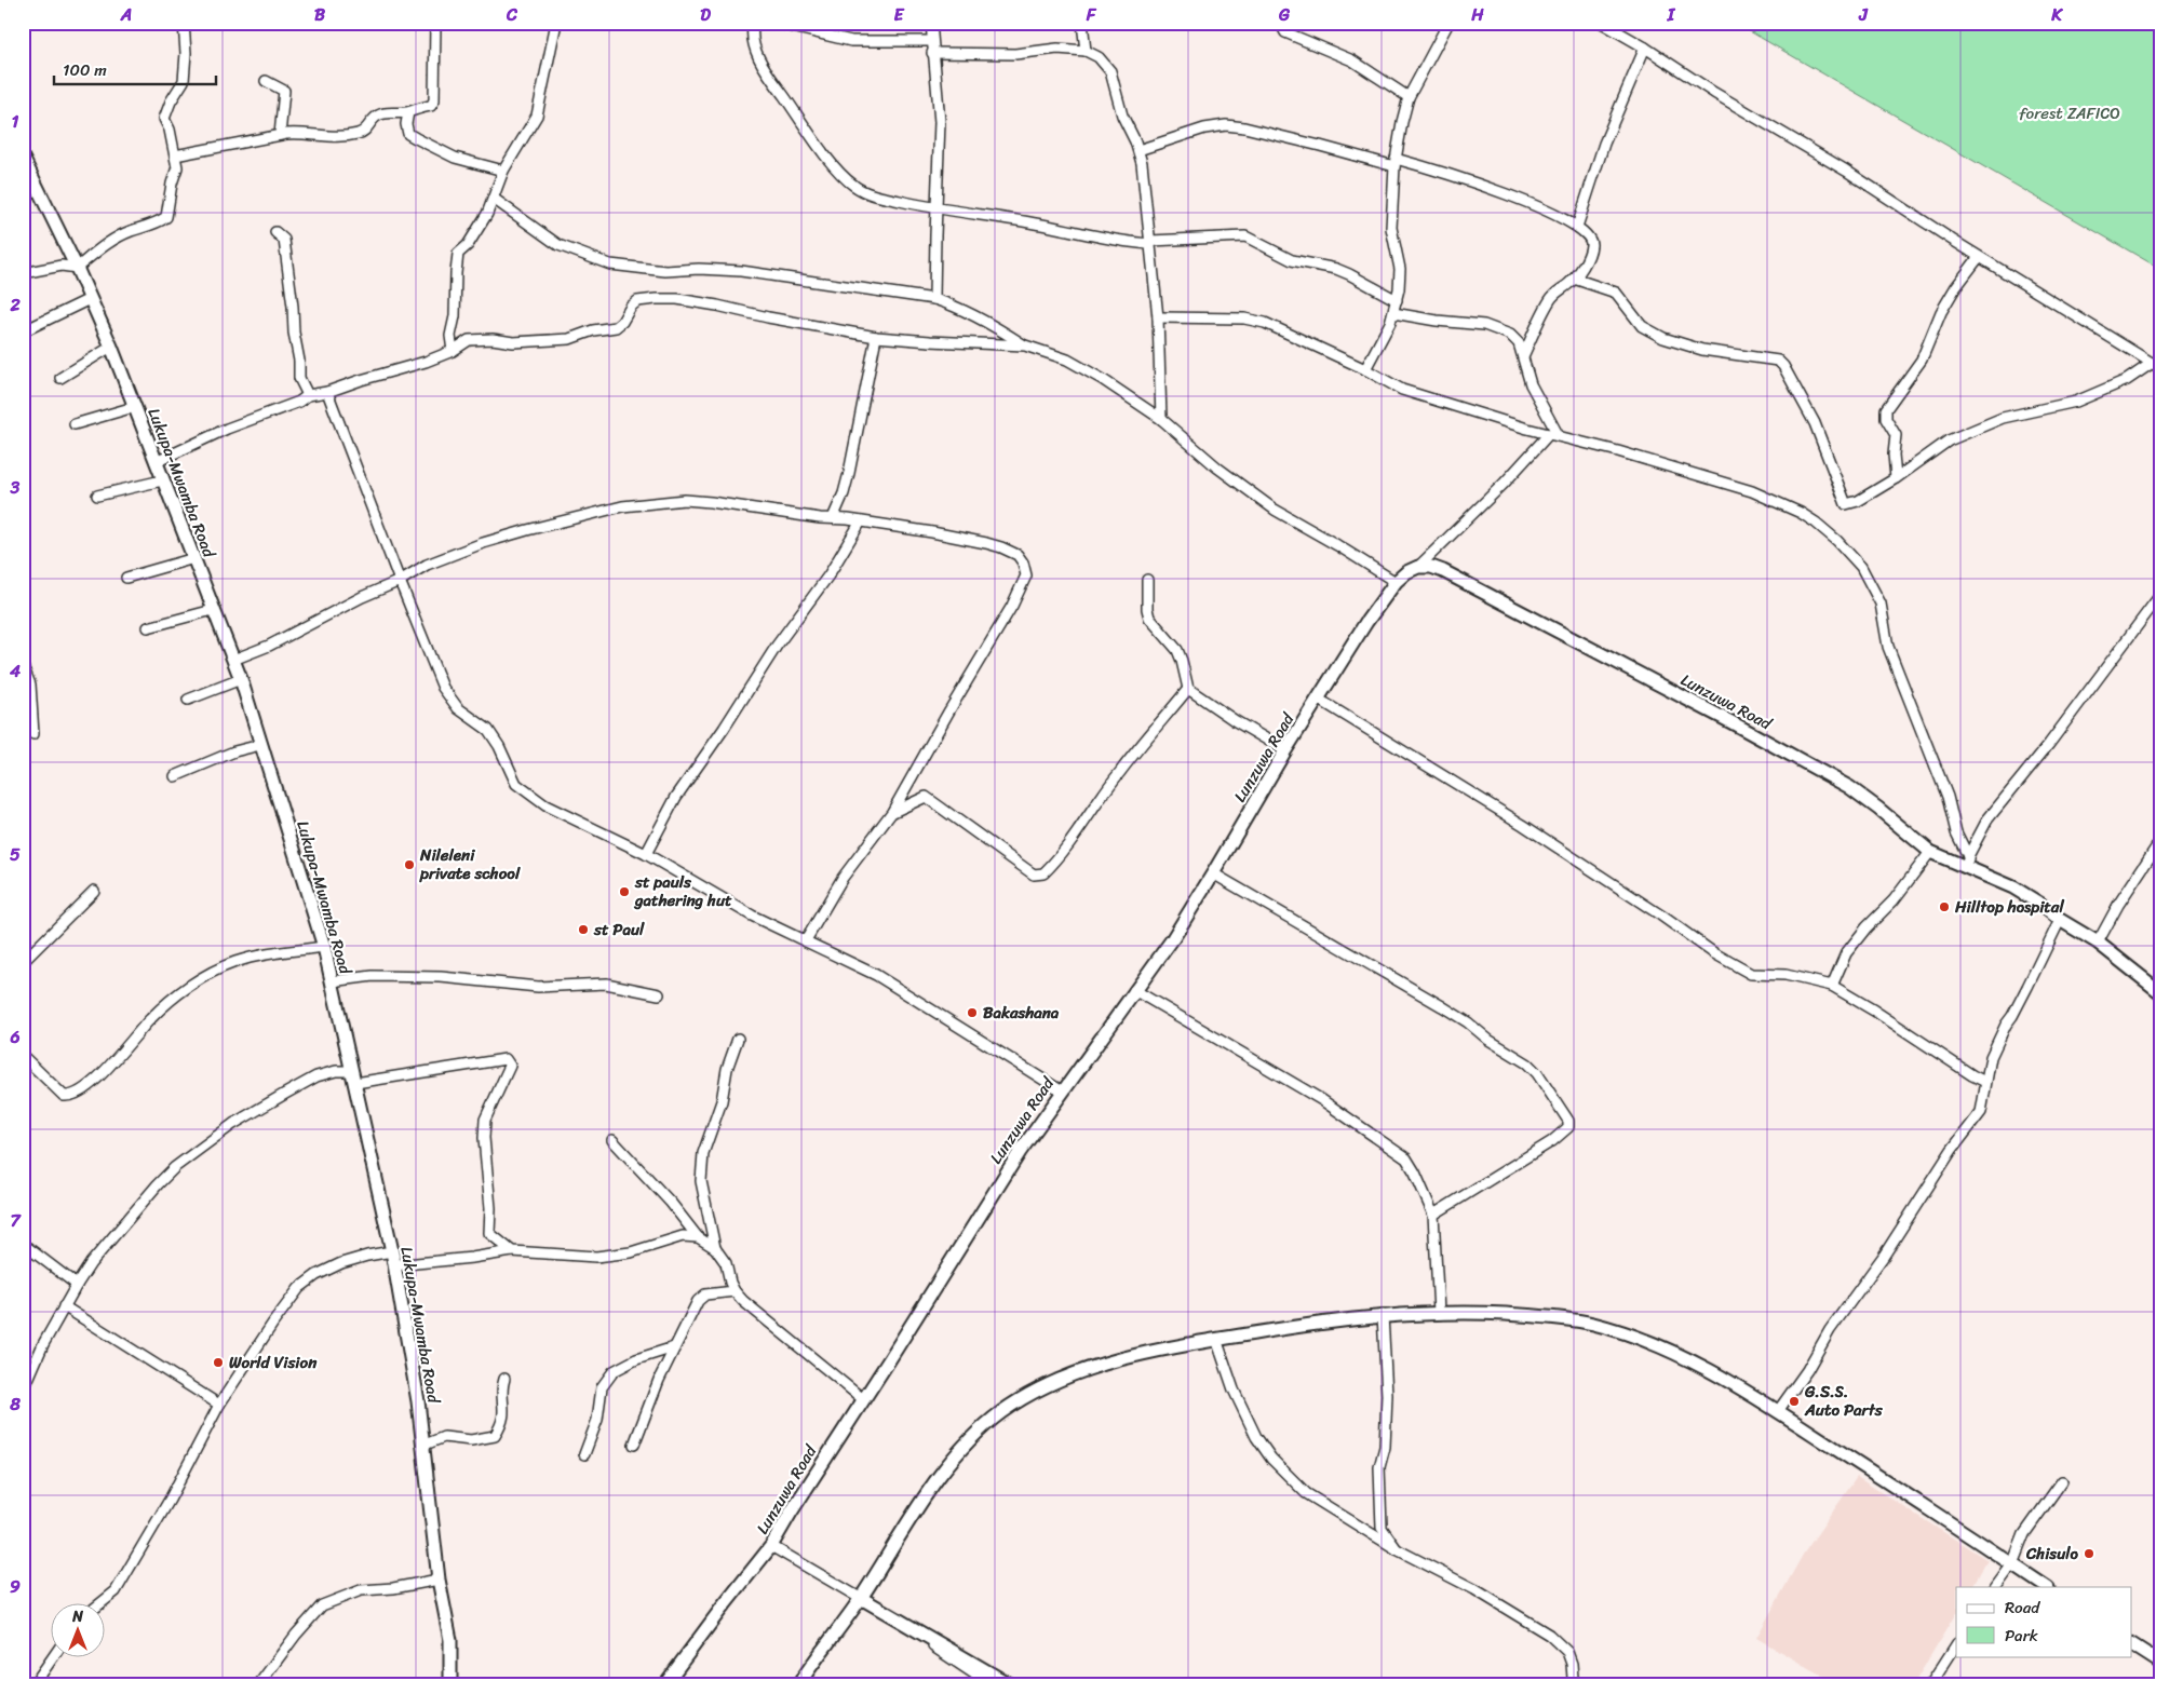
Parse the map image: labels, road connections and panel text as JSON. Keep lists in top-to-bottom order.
{
  "streets": {
    "street": ["Lukupa-Mwamba Road", "Lunzuwa Road"]
  },
  "parks": ["forest ZAFICO"],
  "places": [
    "Nileleni private school",
    "st pauls gathering hut",
    "Hilltop hospital",
    "st Paul",
    "Bakashana",
    "World Vision",
    "G.S.S. Auto Parts",
    "Chisulo"
  ],
  "legend": ["Road", "Park"],
  "scale_bar": "100 m",
  "north": "top",
  "grid": {
    "columns": [
      "A",
      "B",
      "C",
      "D",
      "E",
      "F",
      "G",
      "H",
      "I",
      "J",
      "K"
    ],
    "rows": [
      "1",
      "2",
      "3",
      "4",
      "5",
      "6",
      "7",
      "8",
      "9"
    ]
  }
}
